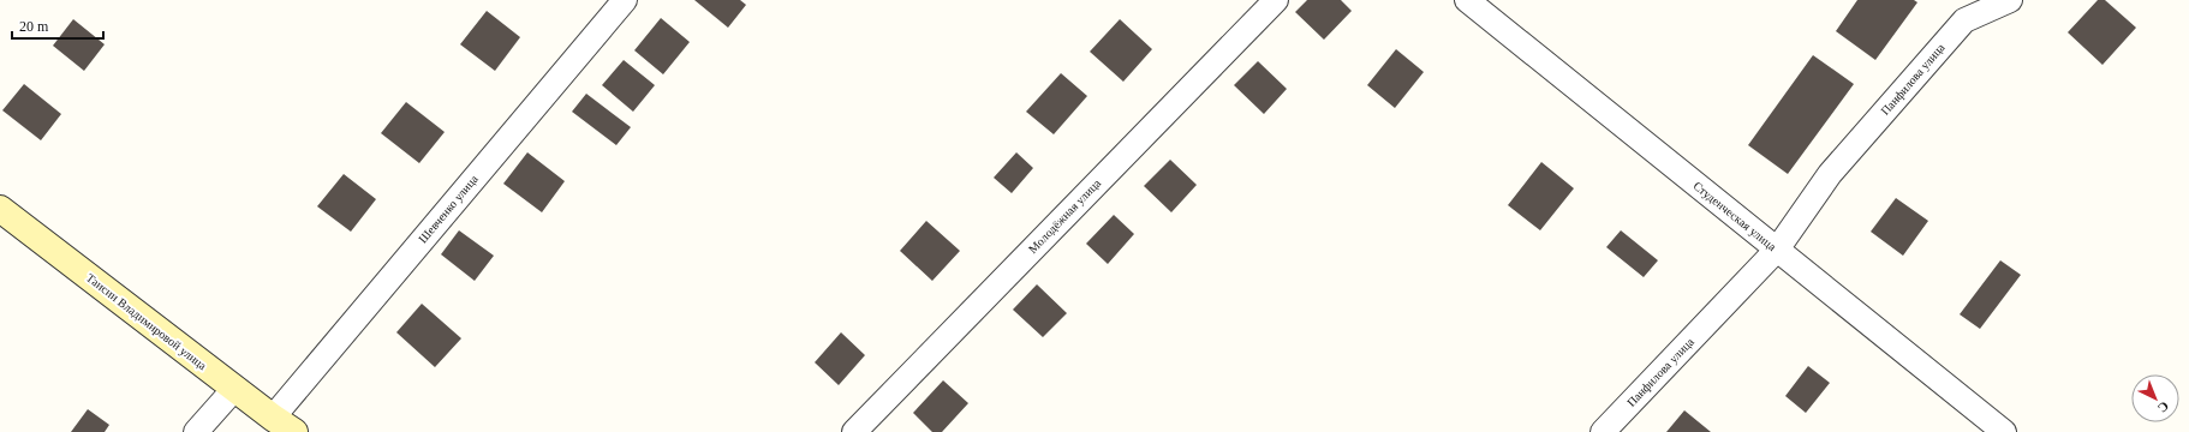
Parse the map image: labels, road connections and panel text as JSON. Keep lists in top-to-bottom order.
{
  "streets": {
    "street": [
      "Панфилова улица",
      "Шевченко улица",
      "Молодёжная улица",
      "Студенческая улица",
      "Таисии Владимировой улица"
    ]
  },
  "crossings": [
    ["Панфилова улица", "Студенческая улица"],
    ["Шевченко улица", "Таисии Владимировой улица"]
  ],
  "scale_bar": "20 m",
  "north": "bottom right"
}
